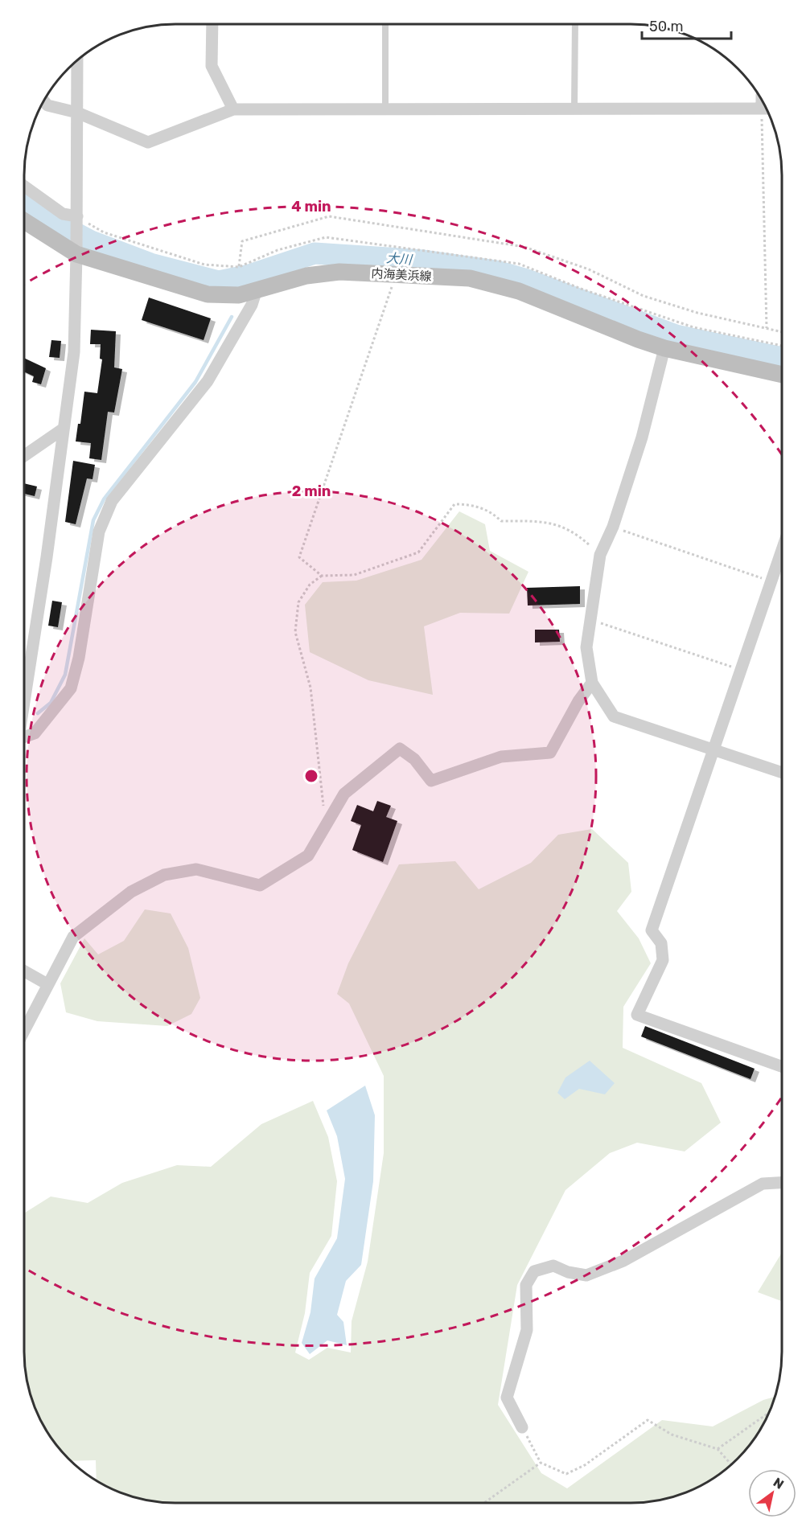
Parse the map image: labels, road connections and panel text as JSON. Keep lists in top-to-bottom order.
{
  "streets": {
    "main road": ["内海美浜線"]
  },
  "water": ["大川"],
  "scale_bar": "50 m",
  "north": "top right",
  "rings": ["4 min", "2 min"]
}
